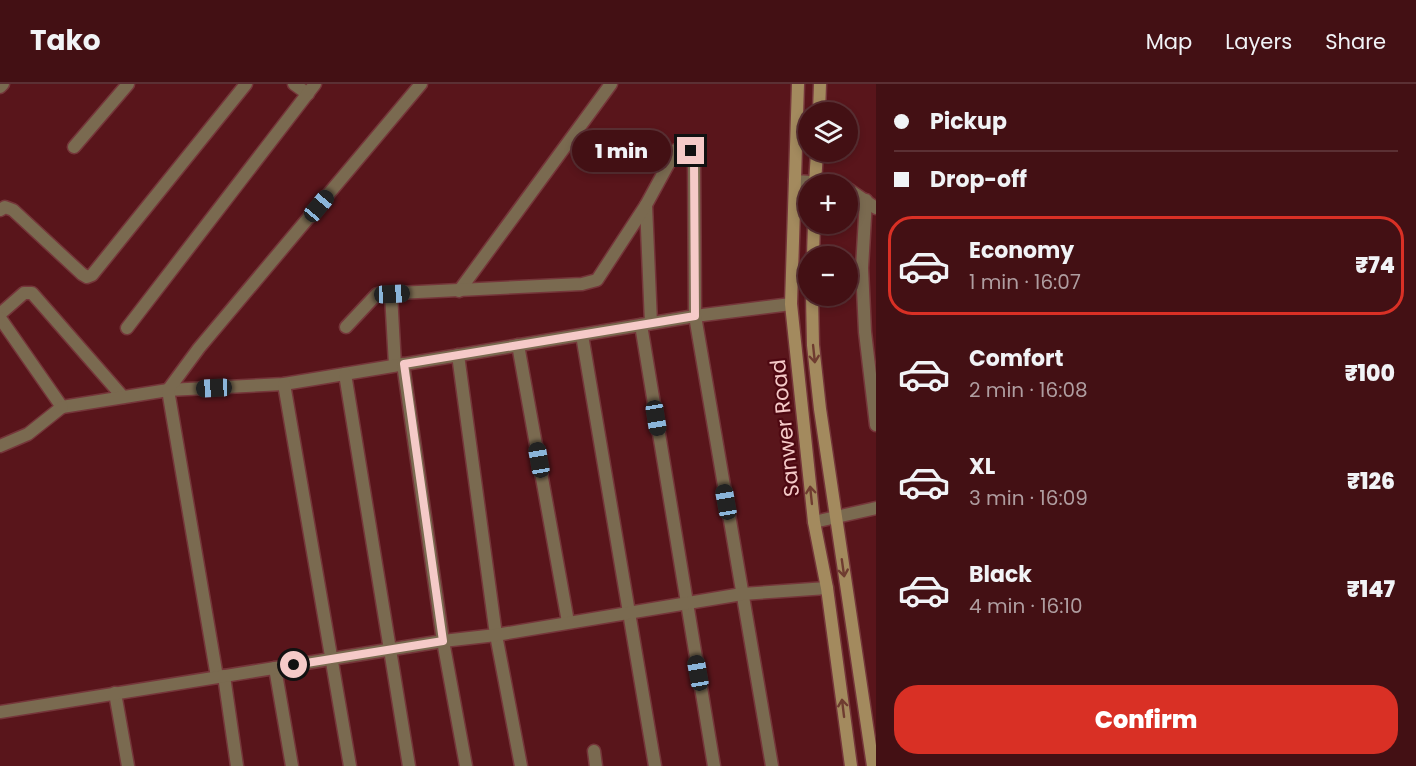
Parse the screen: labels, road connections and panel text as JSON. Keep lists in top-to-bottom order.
{
  "streets": {
    "street": ["Sanwer Road"]
  },
  "page": {
    "header": "Tako",
    "nav": ["Map", "Layers", "Share"],
    "banner": ["Pickup", "Drop-off"],
    "map_buttons": ["+", "−"],
    "bubble": "1 min",
    "list": [
      {
        "name": "Economy",
        "note": "1 min · 16:07",
        "value": "₹74"
      },
      {
        "name": "Comfort",
        "note": "2 min · 16:08",
        "value": "₹100"
      },
      {
        "name": "XL",
        "note": "3 min · 16:09",
        "value": "₹126"
      },
      {
        "name": "Black",
        "note": "4 min · 16:10",
        "value": "₹147"
      }
    ],
    "buttons": "Confirm"
  }
}
